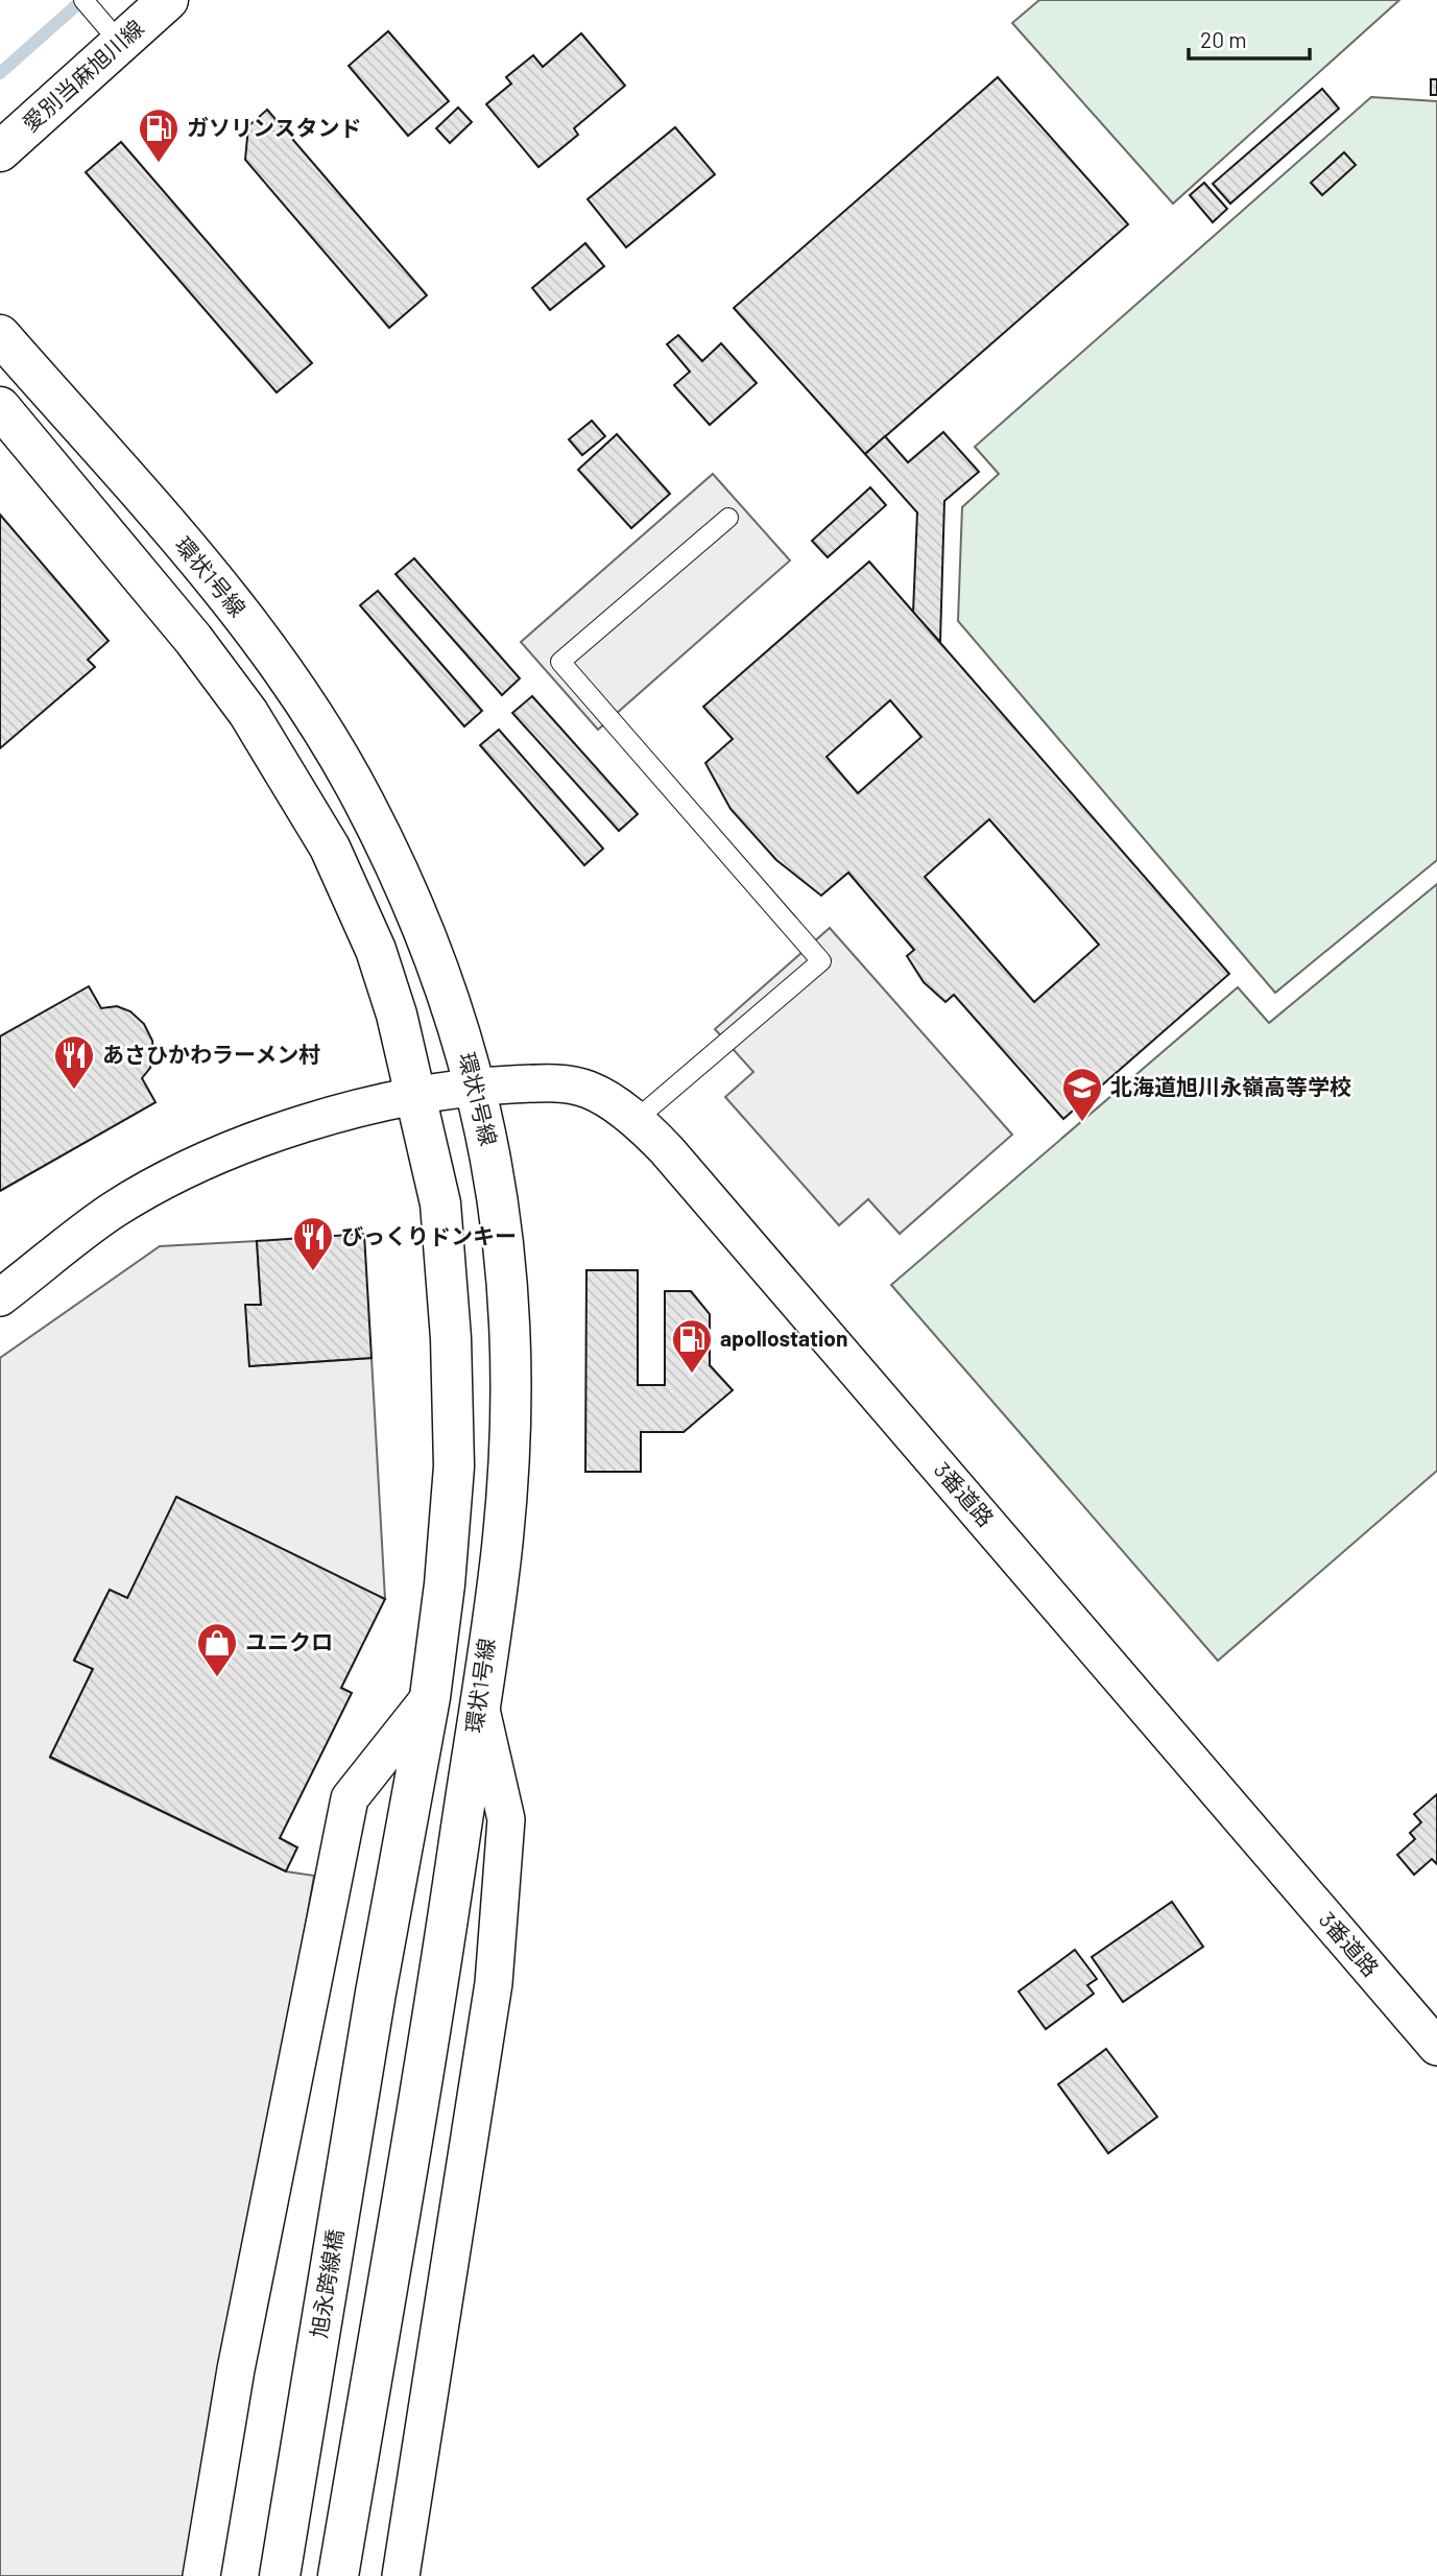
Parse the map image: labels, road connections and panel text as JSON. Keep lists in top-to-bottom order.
{
  "streets": {
    "main road": ["愛別当麻旭川線", "環状1号線", "旭永跨線橋"],
    "street": ["3番道路"]
  },
  "crossings": [
    ["環状1号線", "3番道路"]
  ],
  "places": {
    "fuel station": ["ガソリンスタンド", "apollostation"],
    "restaurant": ["あさひかわラーメン村", "びっくりドンキー"],
    "school or university": ["北海道旭川永嶺高等学校"],
    "shop": ["ユニクロ"]
  },
  "scale_bar": "20 m"
}
